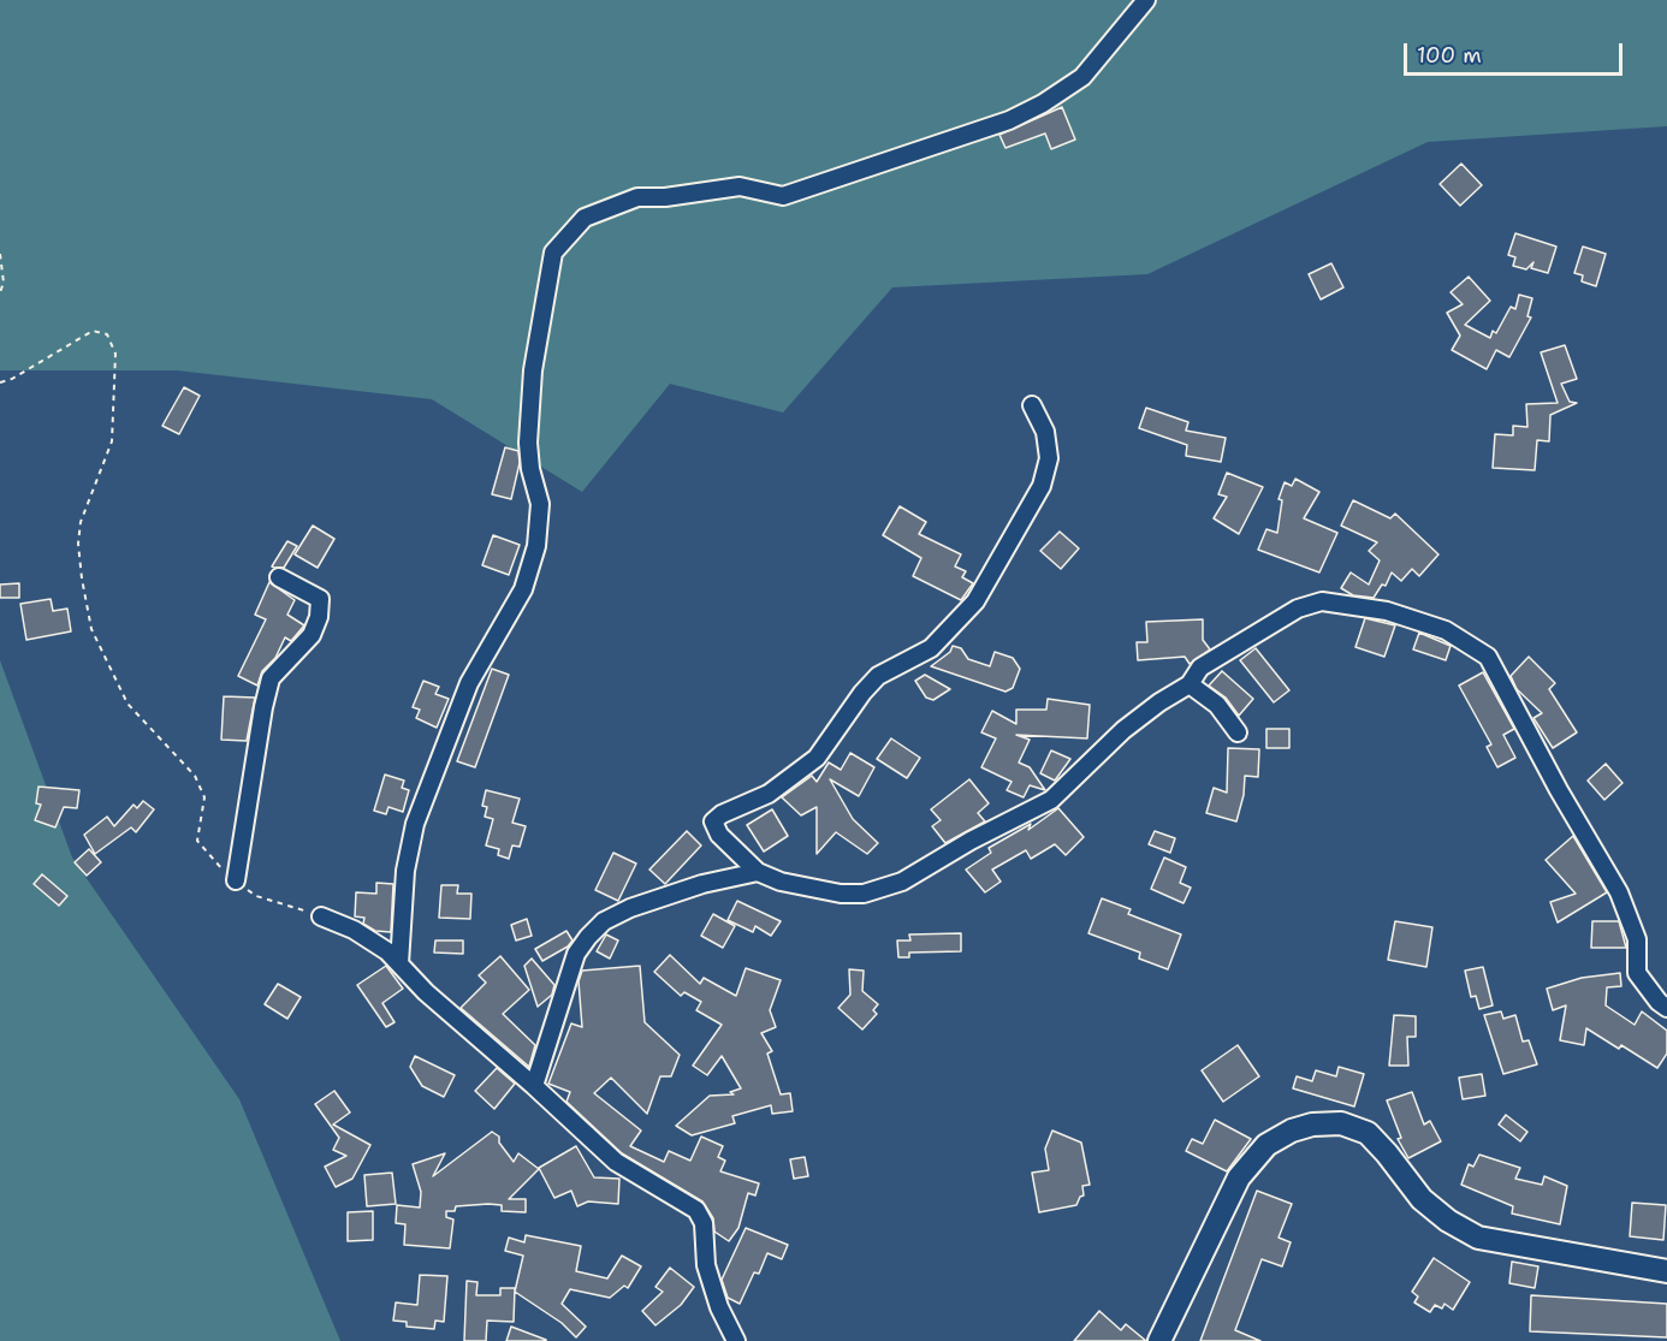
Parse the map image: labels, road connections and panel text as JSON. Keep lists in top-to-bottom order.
{
  "scale_bar": "100 m"
}
